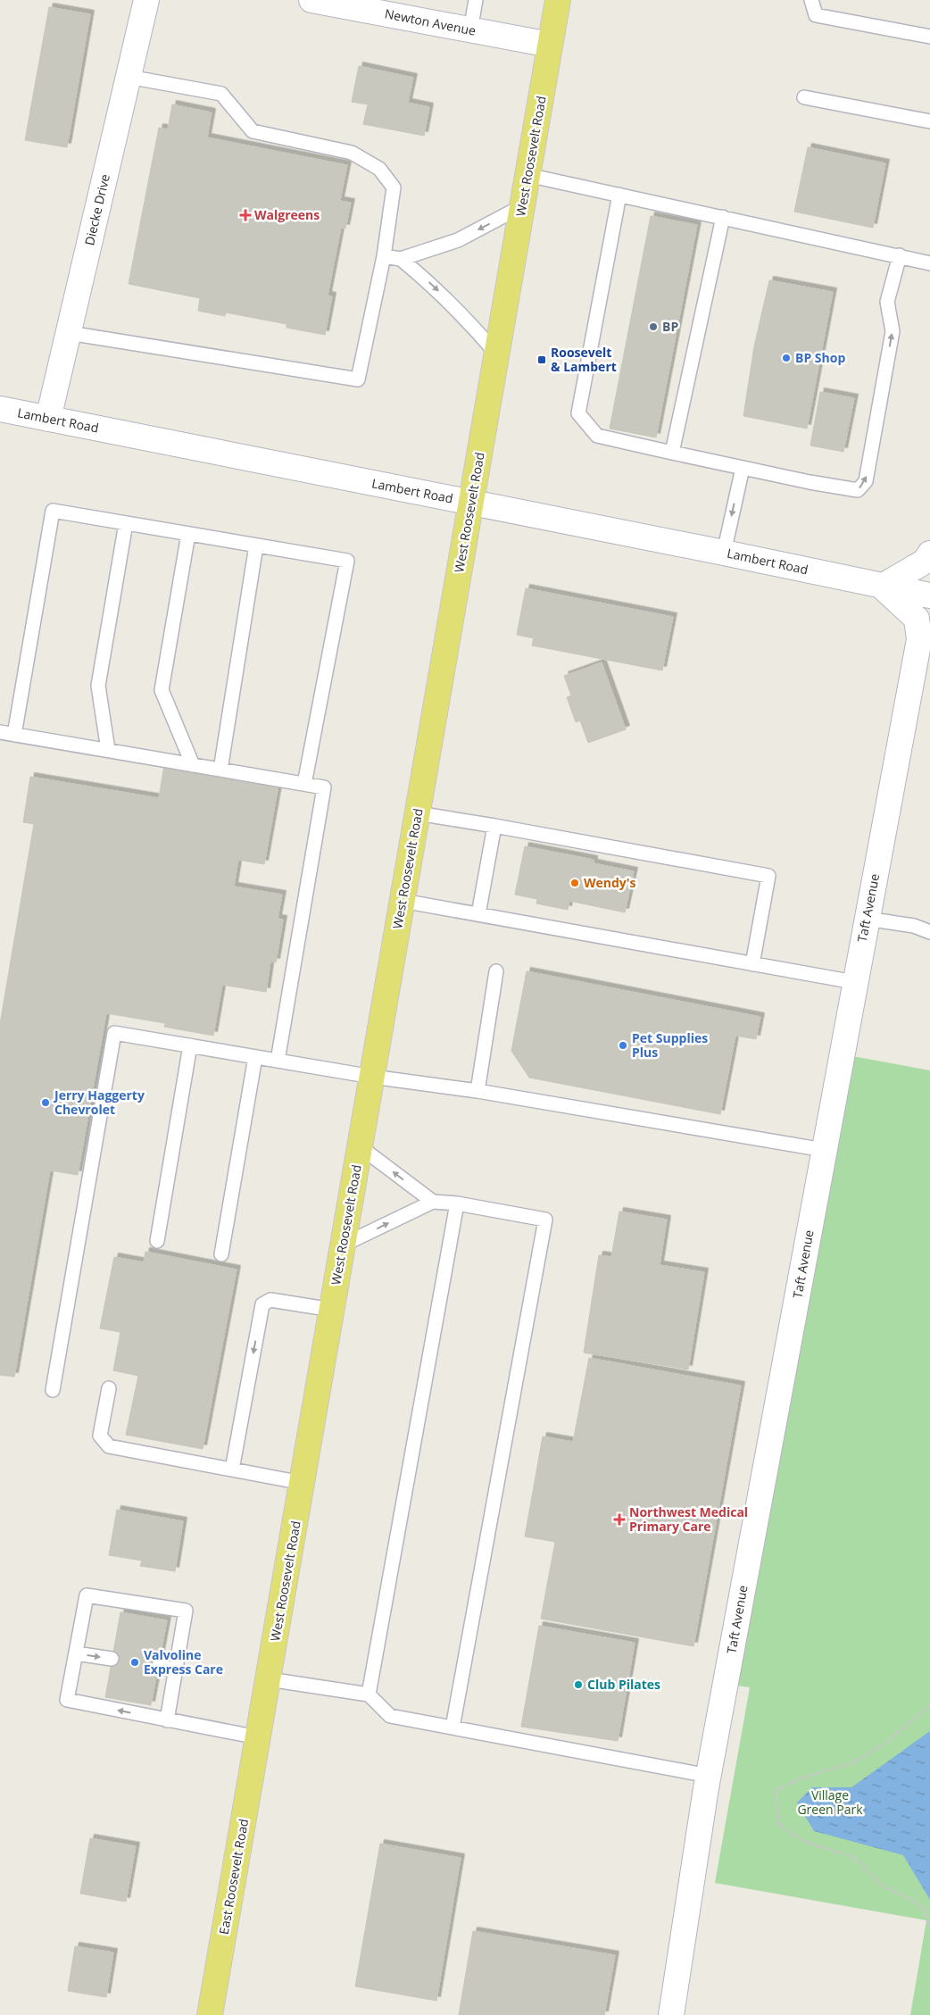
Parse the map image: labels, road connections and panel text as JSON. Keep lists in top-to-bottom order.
{
  "streets": {
    "main road": ["West Roosevelt Road", "East Roosevelt Road"],
    "street": [
      "Newton Avenue",
      "Diecke Drive",
      "Lambert Road",
      "Taft Avenue"
    ]
  },
  "crossings": [
    ["Newton Avenue", "West Roosevelt Road"],
    ["West Roosevelt Road", "Lambert Road"],
    ["West Roosevelt Road", "East Roosevelt Road"],
    ["Diecke Drive", "Lambert Road"],
    ["Lambert Road", "Taft Avenue"]
  ],
  "parks": ["Village Green Park"],
  "places": {
    "health": ["Walgreens", "Northwest Medical Primary Care"],
    "other": [
      "BP",
      "BP Shop",
      "Wendy's",
      "Pet Supplies Plus",
      "Jerry Haggerty Chevrolet",
      "Valvoline Express Care",
      "Club Pilates"
    ],
    "transit": ["Roosevelt & Lambert"]
  }
}
